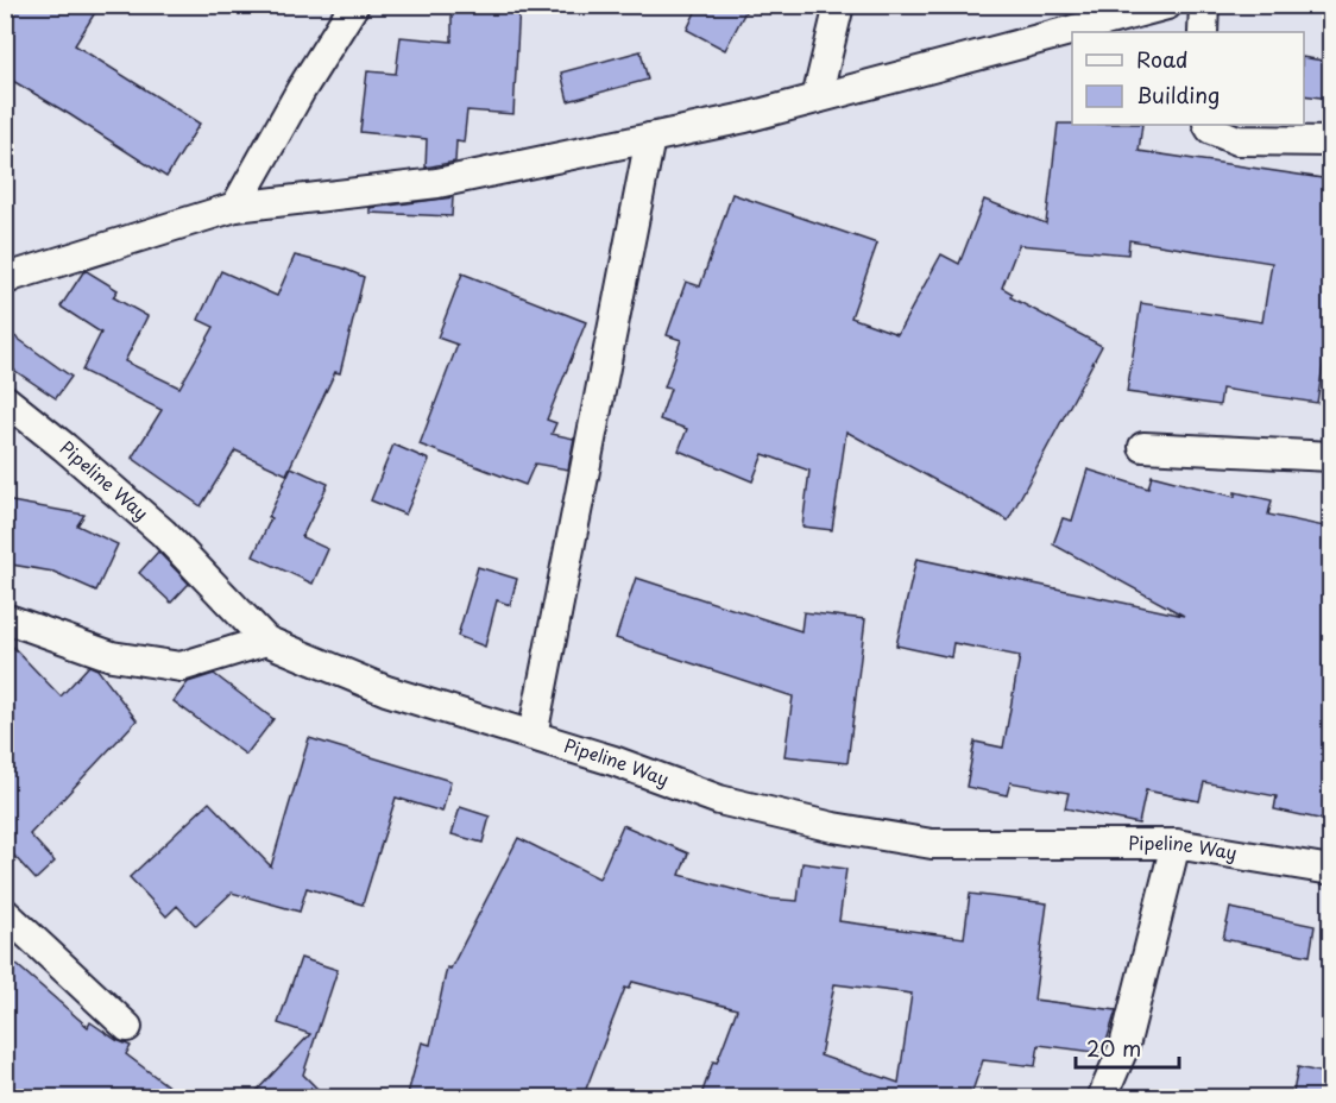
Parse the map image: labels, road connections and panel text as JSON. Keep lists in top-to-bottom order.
{
  "streets": {
    "street": ["Pipeline Way"]
  },
  "legend": ["Road", "Building"],
  "scale_bar": "20 m"
}
